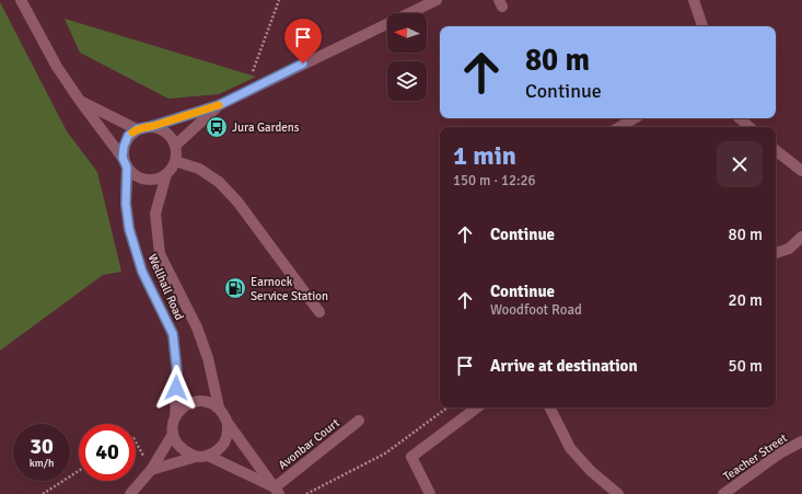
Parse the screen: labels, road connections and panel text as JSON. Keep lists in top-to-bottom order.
{
  "streets": {
    "street": ["Wellhall Road", "Avonbar Court", "Teacher Street"]
  },
  "places": {
    "bus stop": ["Jura Gardens"],
    "fuel station": ["Earnock Service Station"]
  },
  "north": "left",
  "page": {
    "turn": ["80 m", "Continue"],
    "heading": ["1 min", "150 m · 12:26"],
    "list": [
      {
        "name": "Continue",
        "value": "80 m"
      },
      {
        "name": "Continue",
        "note": "Woodfoot Road",
        "value": "20 m"
      },
      {
        "name": "Arrive at destination",
        "value": "50 m"
      }
    ],
    "speed": "30 km/h",
    "limit": "40"
  }
}
